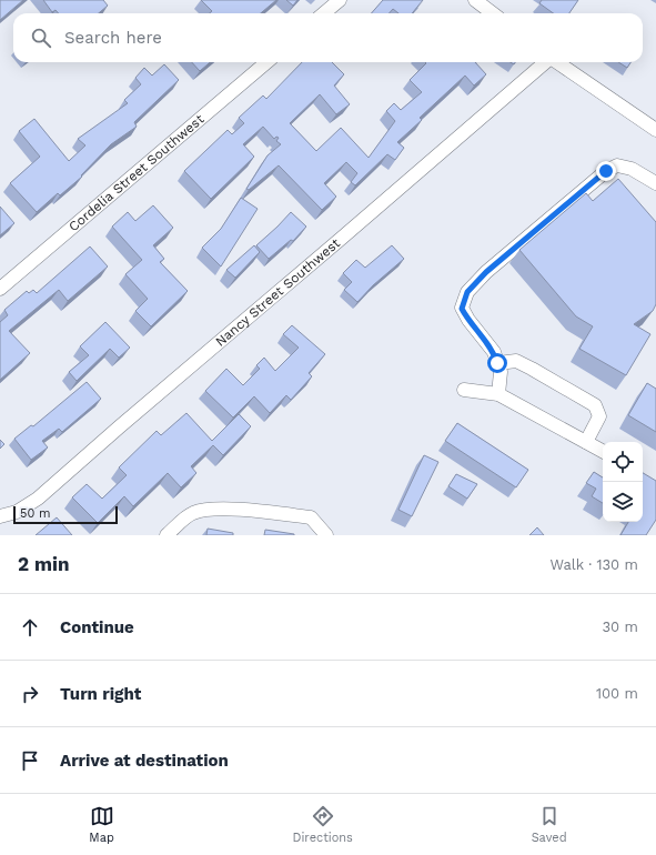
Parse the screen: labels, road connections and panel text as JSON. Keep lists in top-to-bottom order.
{
  "streets": {
    "street": ["Cordelia Street Southwest", "Nancy Street Southwest"]
  },
  "scale_bar": "50 m",
  "page": {
    "search": "Search here",
    "scale": "50 m",
    "heading": ["2 min", "Walk · 130 m"],
    "list": [
      ["Continue", "30 m"],
      ["Turn right", "100 m"],
      "Arrive at destination"
    ],
    "nav": ["Map", "Directions", "Saved"]
  }
}
